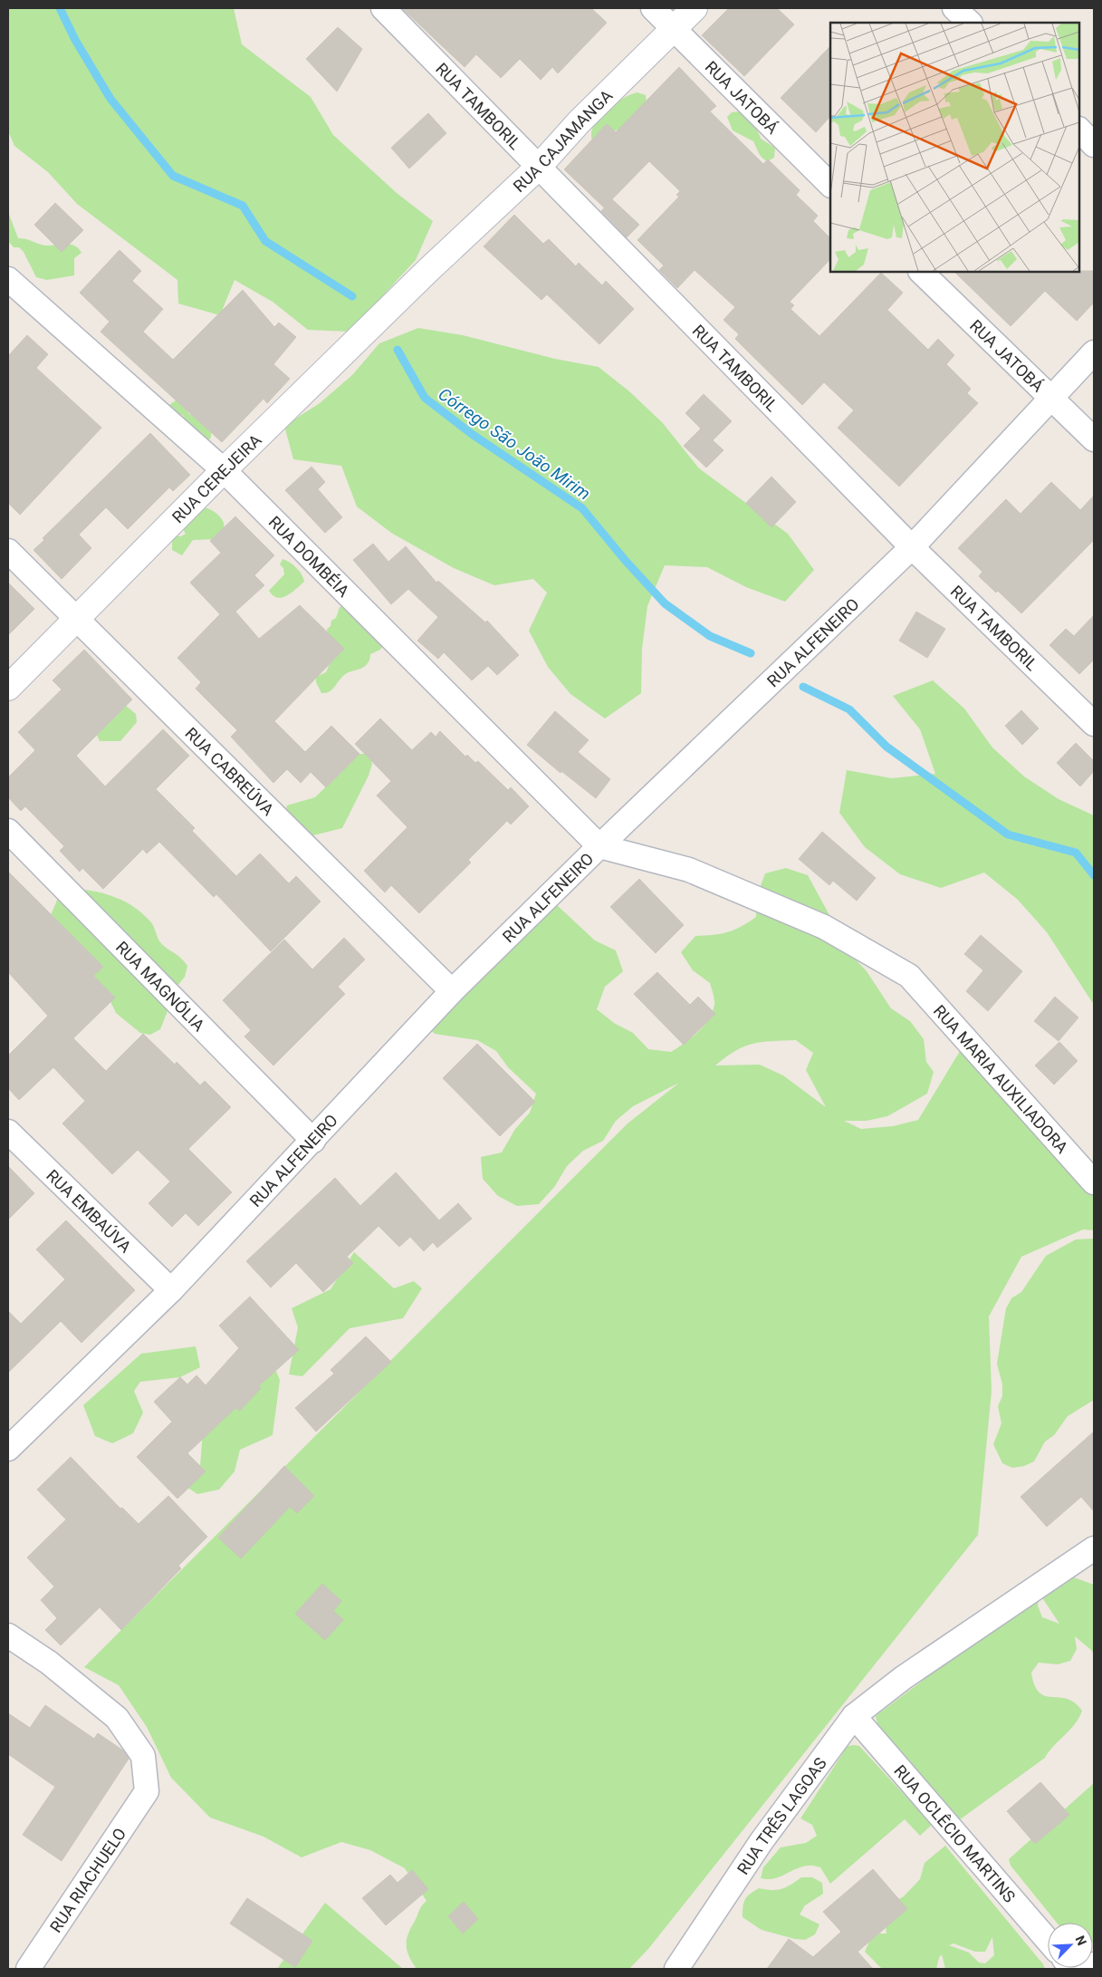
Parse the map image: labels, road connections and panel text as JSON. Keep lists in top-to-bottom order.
{
  "streets": {
    "street": [
      "RUA JATOBÁ",
      "RUA TAMBORIL",
      "RUA CAJAMANGA",
      "RUA CEREJEIRA",
      "RUA DOMBÉIA",
      "RUA ALFENEIRO",
      "RUA CABREÚVA",
      "RUA MAGNÓLIA",
      "RUA MARIA AUXILIADORA",
      "RUA EMBAÚVA",
      "RUA TRÊS LAGOAS",
      "RUA OCLÊCIO MARTINS",
      "RUA RIACHUELO"
    ]
  },
  "crossings": [
    ["RUA JATOBÁ", "RUA CAJAMANGA"],
    ["RUA JATOBÁ", "RUA ALFENEIRO"],
    ["RUA TAMBORIL", "RUA CAJAMANGA"],
    ["RUA TAMBORIL", "RUA ALFENEIRO"],
    ["RUA CAJAMANGA", "RUA CEREJEIRA"],
    ["RUA CEREJEIRA", "RUA DOMBÉIA"],
    ["RUA CEREJEIRA", "RUA CABREÚVA"],
    ["RUA DOMBÉIA", "RUA ALFENEIRO"],
    ["RUA DOMBÉIA", "RUA MARIA AUXILIADORA"],
    ["RUA ALFENEIRO", "RUA CABREÚVA"],
    ["RUA ALFENEIRO", "RUA MAGNÓLIA"],
    ["RUA ALFENEIRO", "RUA MARIA AUXILIADORA"],
    ["RUA ALFENEIRO", "RUA EMBAÚVA"],
    ["RUA TRÊS LAGOAS", "RUA OCLÊCIO MARTINS"]
  ],
  "water": ["Córrego São João Mirim"],
  "north": "top right"
}
